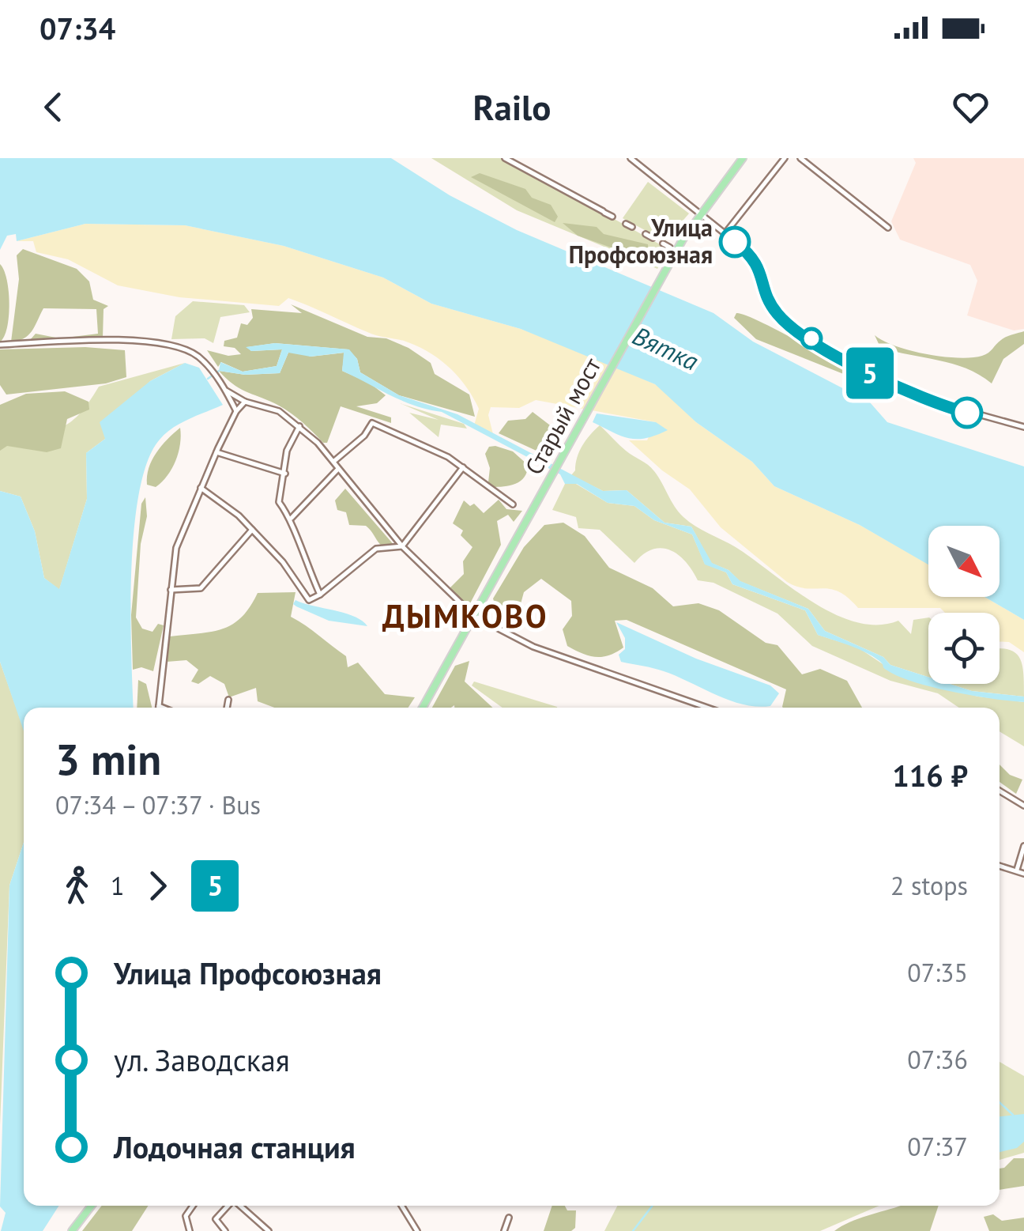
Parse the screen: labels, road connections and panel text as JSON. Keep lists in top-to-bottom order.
{
  "streets": {
    "main road": ["Старый мост"]
  },
  "districts": ["ДЫМКОВО"],
  "water": ["Вятка"],
  "places": ["Улица Профсоюзная"],
  "lines": ["bus line 5"],
  "north": "bottom right",
  "page": {
    "status": "07:34",
    "header": "Railo",
    "on_map": "5",
    "heading": ["3 min", "07:34 – 07:37 · Bus", "116 ₽"],
    "legs": ["1", "5", "2 stops"],
    "list": [
      {
        "name": "Улица Профсоюзная",
        "value": "07:35"
      },
      {
        "name": "ул. Заводская",
        "value": "07:36"
      },
      {
        "name": "Лодочная станция",
        "value": "07:37"
      }
    ]
  }
}
